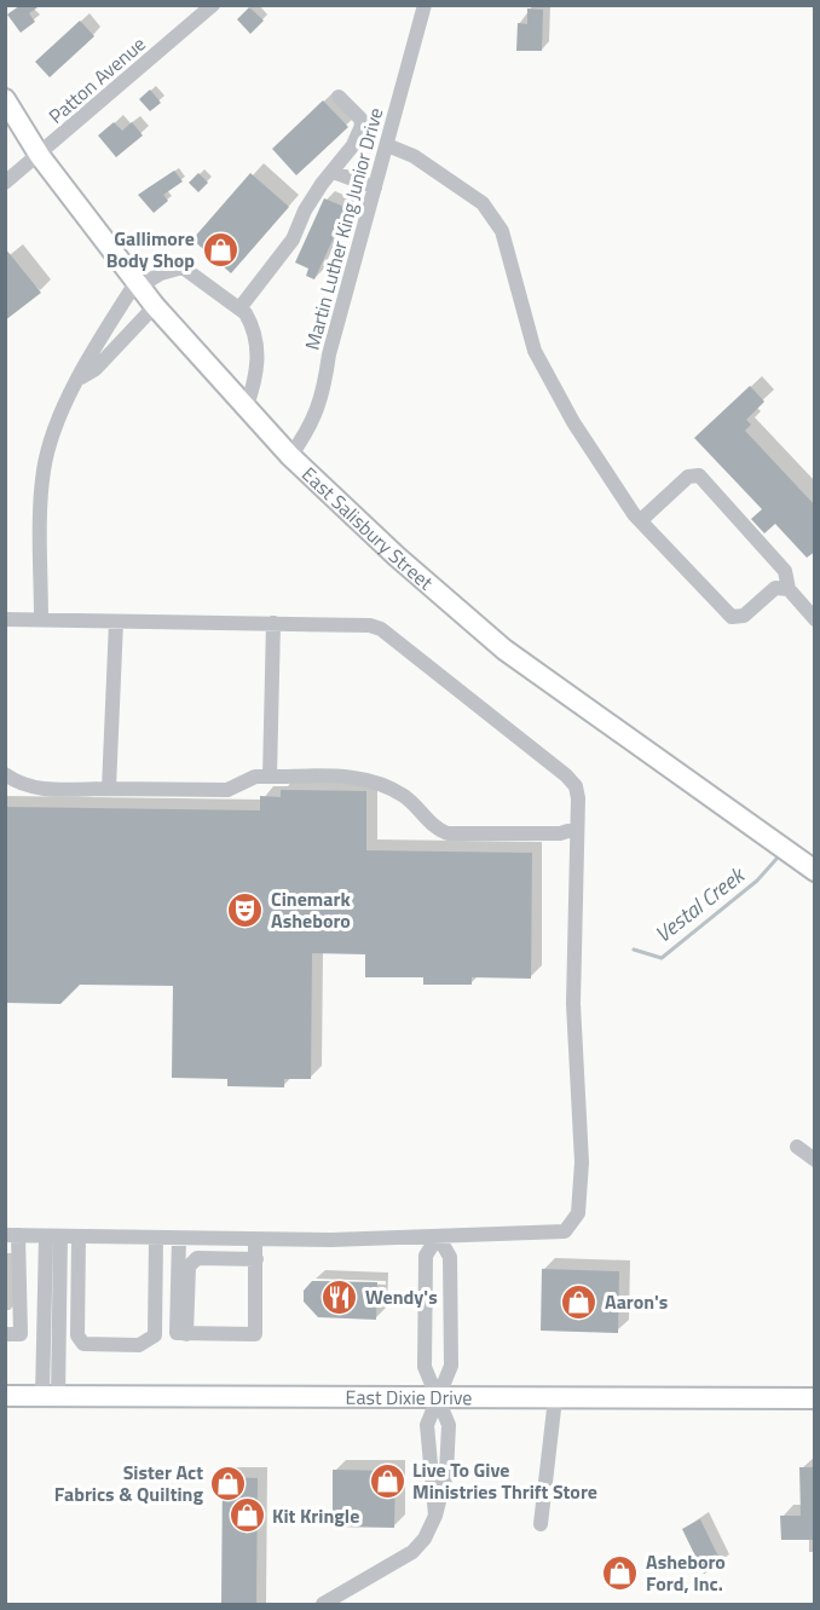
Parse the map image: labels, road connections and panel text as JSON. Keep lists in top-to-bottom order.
{
  "streets": {
    "main road": ["East Salisbury Street", "East Dixie Drive"],
    "street": ["Patton Avenue", "Martin Luther King Junior Drive"]
  },
  "crossings": [
    ["Patton Avenue", "East Salisbury Street"],
    ["Martin Luther King Junior Drive", "East Salisbury Street"]
  ],
  "water": ["Vestal Creek"],
  "places": {
    "shop": [
      "Gallimore Body Shop",
      "Aaron's",
      "Live To Give Ministries Thrift Store",
      "Sister Act Fabrics & Quilting",
      "Kit Kringle",
      "Asheboro Ford, Inc."
    ],
    "theatre": ["Cinemark Asheboro"],
    "restaurant": ["Wendy's"]
  }
}
